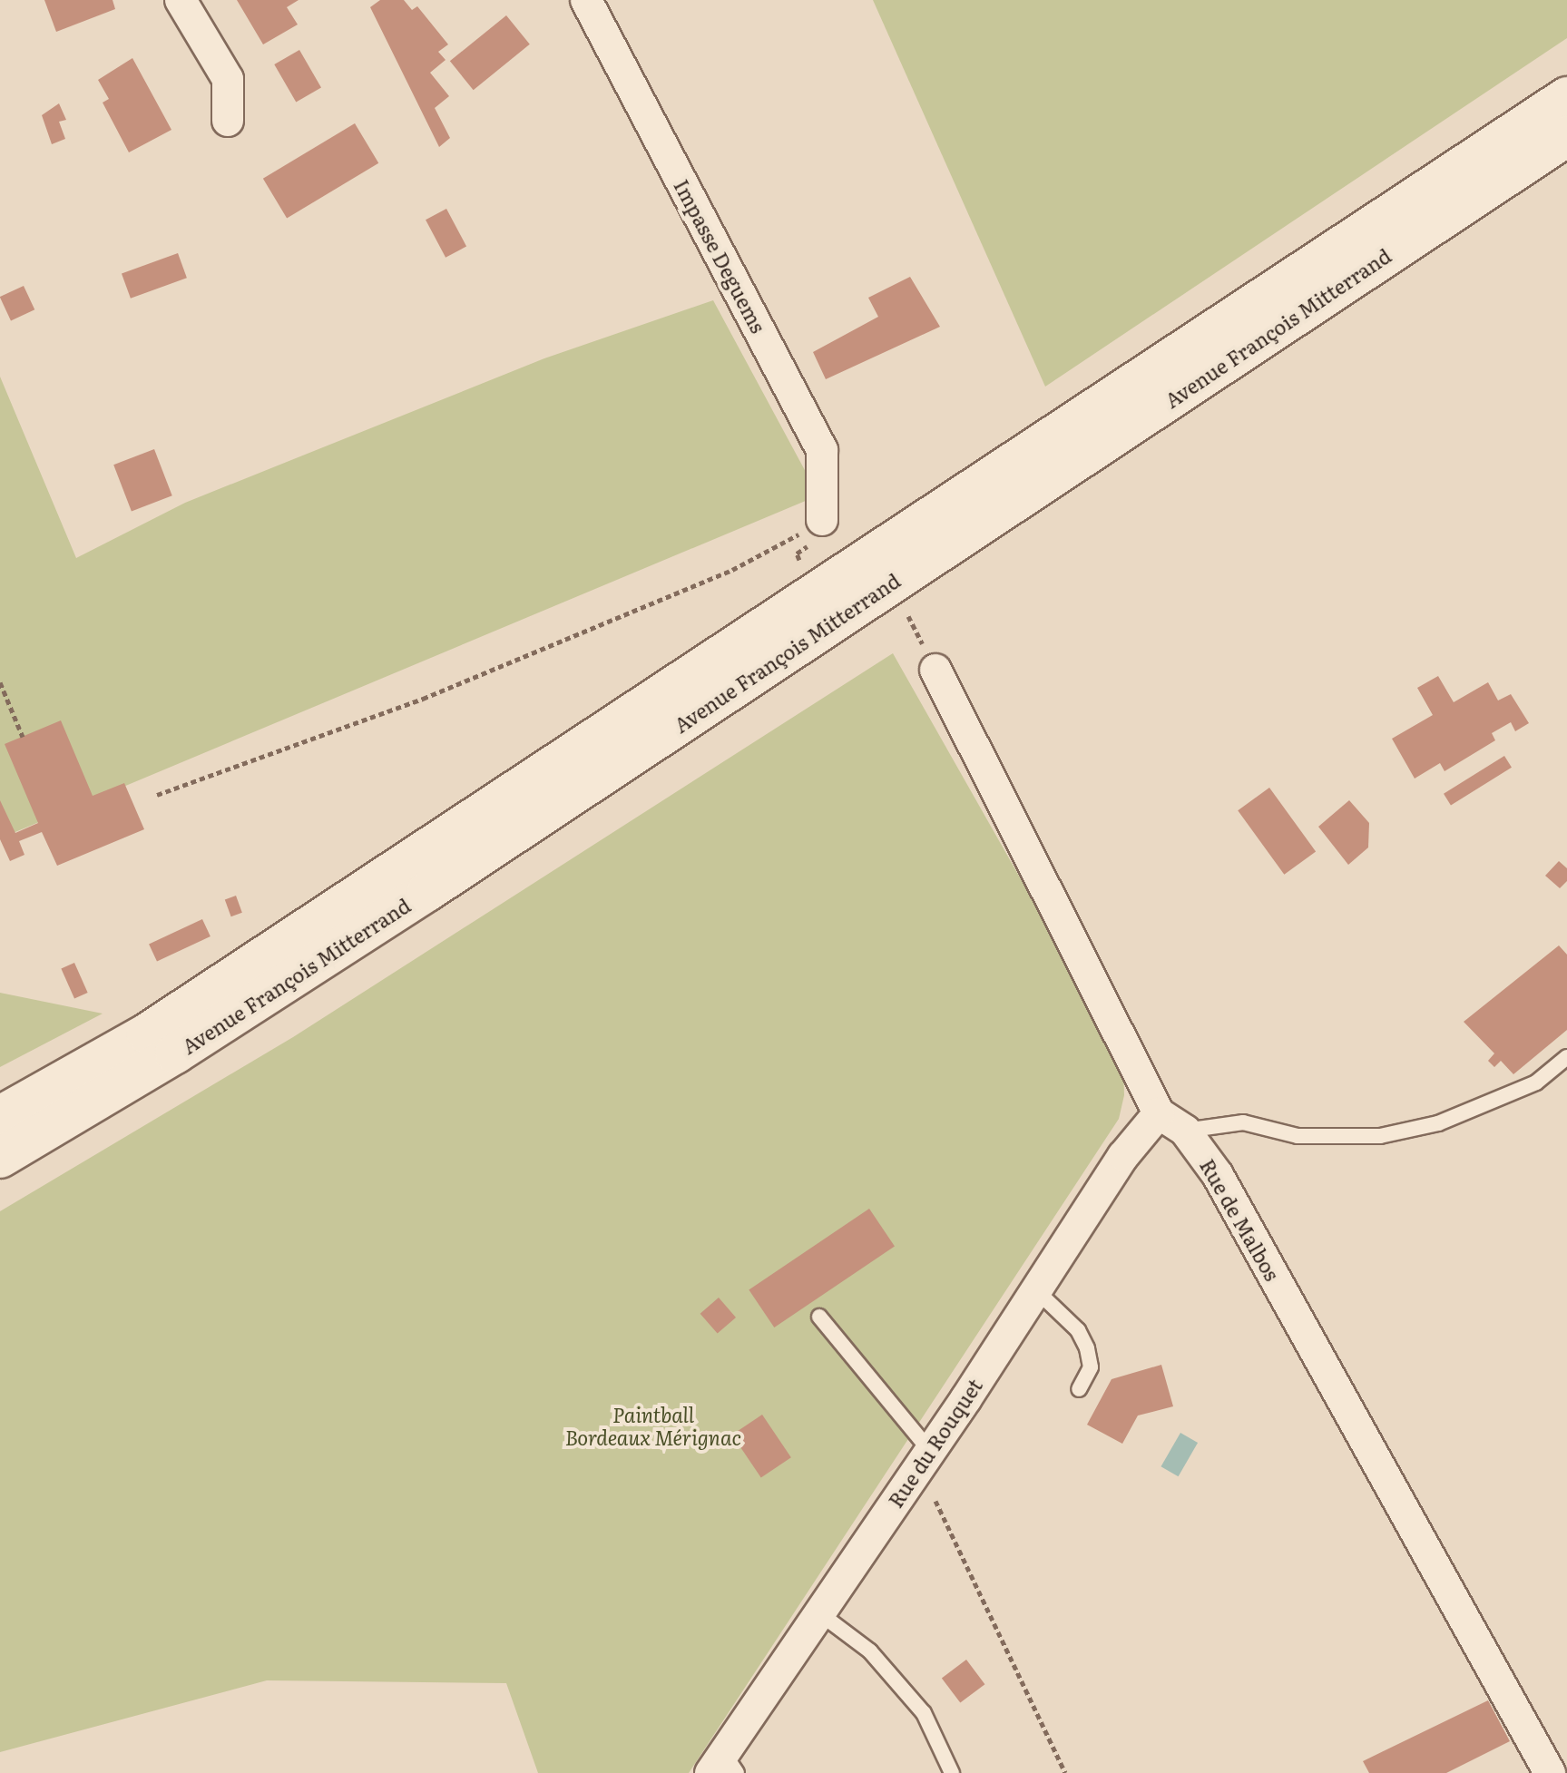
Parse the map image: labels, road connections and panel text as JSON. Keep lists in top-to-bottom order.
{
  "streets": {
    "main road": ["Avenue François Mitterrand"],
    "street": ["Impasse Deguems", "Rue de Malbos", "Rue du Rouquet"]
  },
  "crossings": [
    ["Rue de Malbos", "Rue du Rouquet"]
  ],
  "parks": ["Paintball Bordeaux Mérignac"]
}
